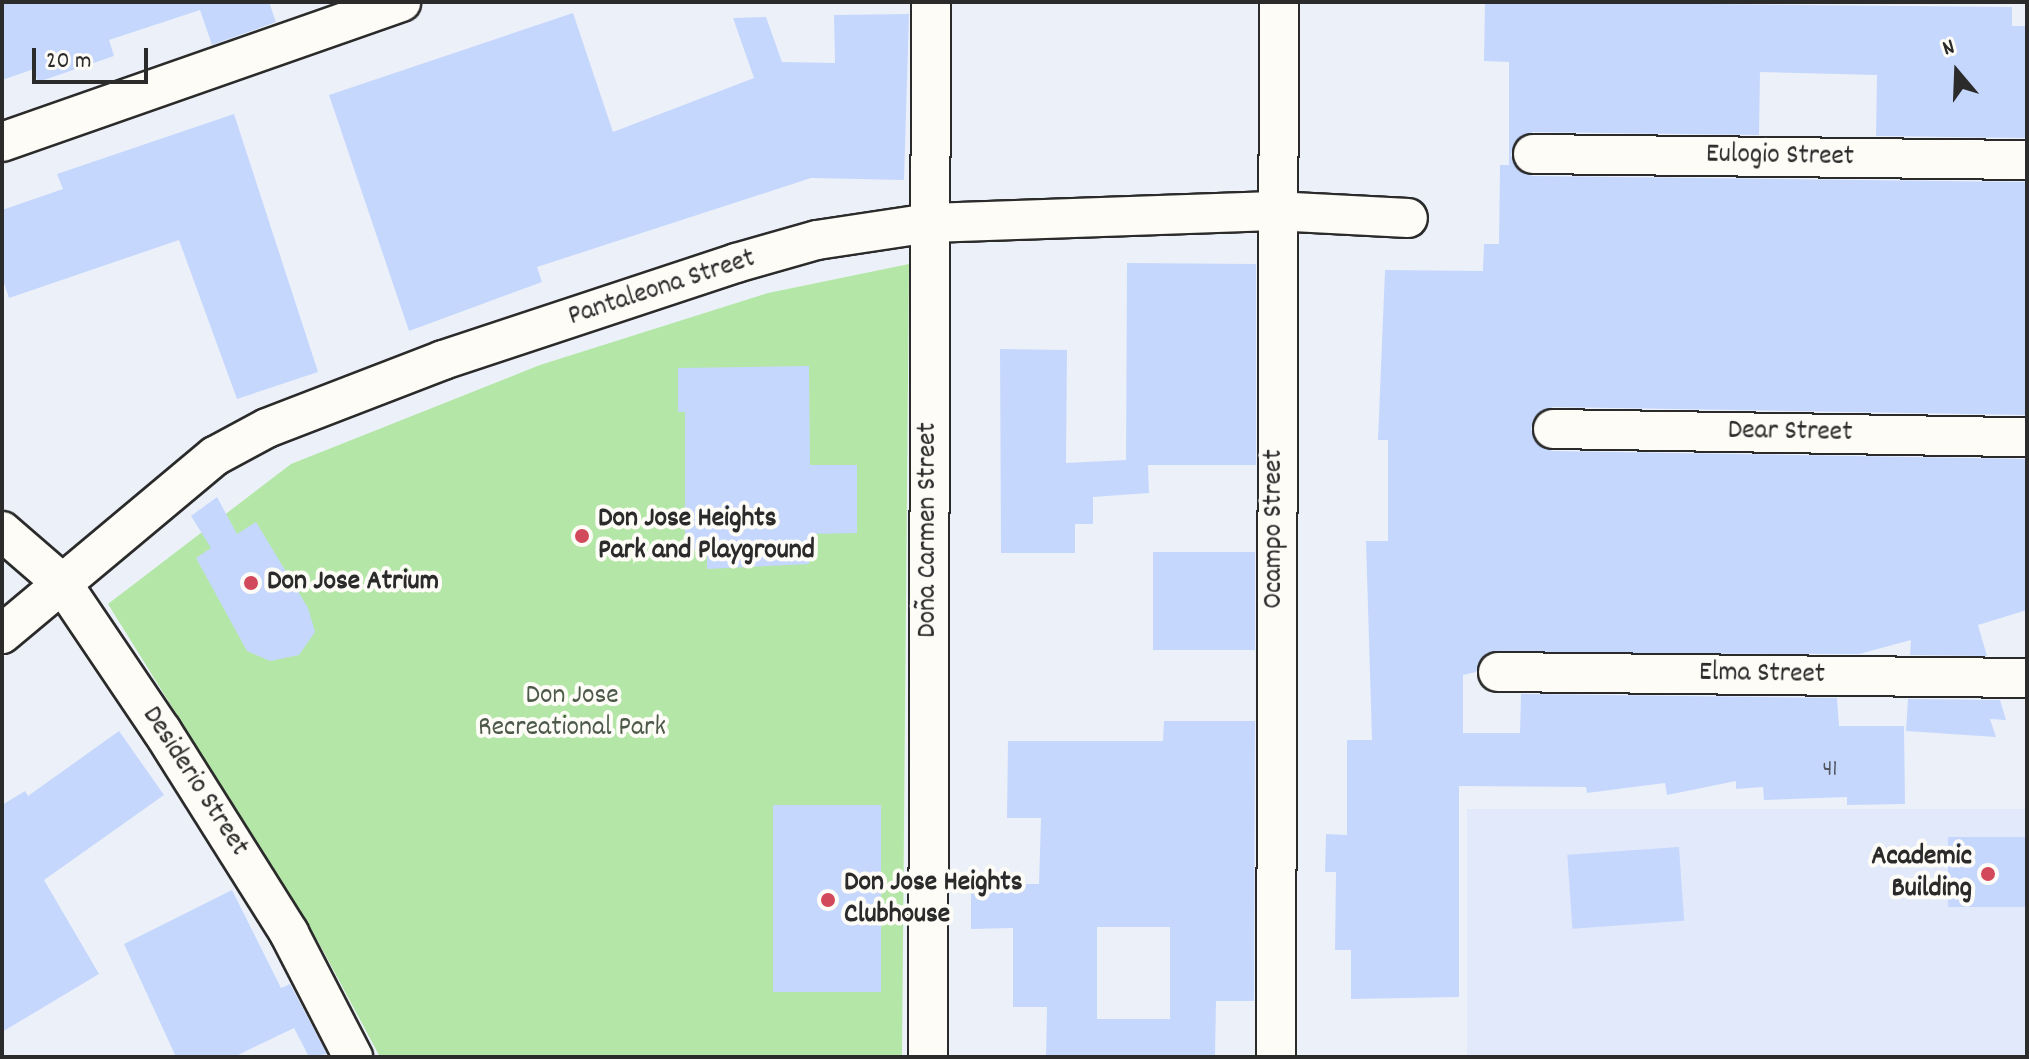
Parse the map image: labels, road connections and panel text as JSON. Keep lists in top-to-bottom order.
{
  "streets": {
    "street": [
      "Eulogio Street",
      "Pantaleona Street",
      "Dear Street",
      "Ocampo Street",
      "Doña Carmen Street",
      "Elma Street",
      "Desiderio Street"
    ]
  },
  "crossings": [
    ["Pantaleona Street", "Ocampo Street"],
    ["Pantaleona Street", "Doña Carmen Street"],
    ["Pantaleona Street", "Desiderio Street"]
  ],
  "parks": ["Don Jose Recreational Park"],
  "places": [
    "Don Jose Heights Park and Playground",
    "Don Jose Atrium",
    "Academic Building",
    "Don Jose Heights Clubhouse"
  ],
  "house_numbers": ["41"],
  "scale_bar": "20 m",
  "north": "top"
}
